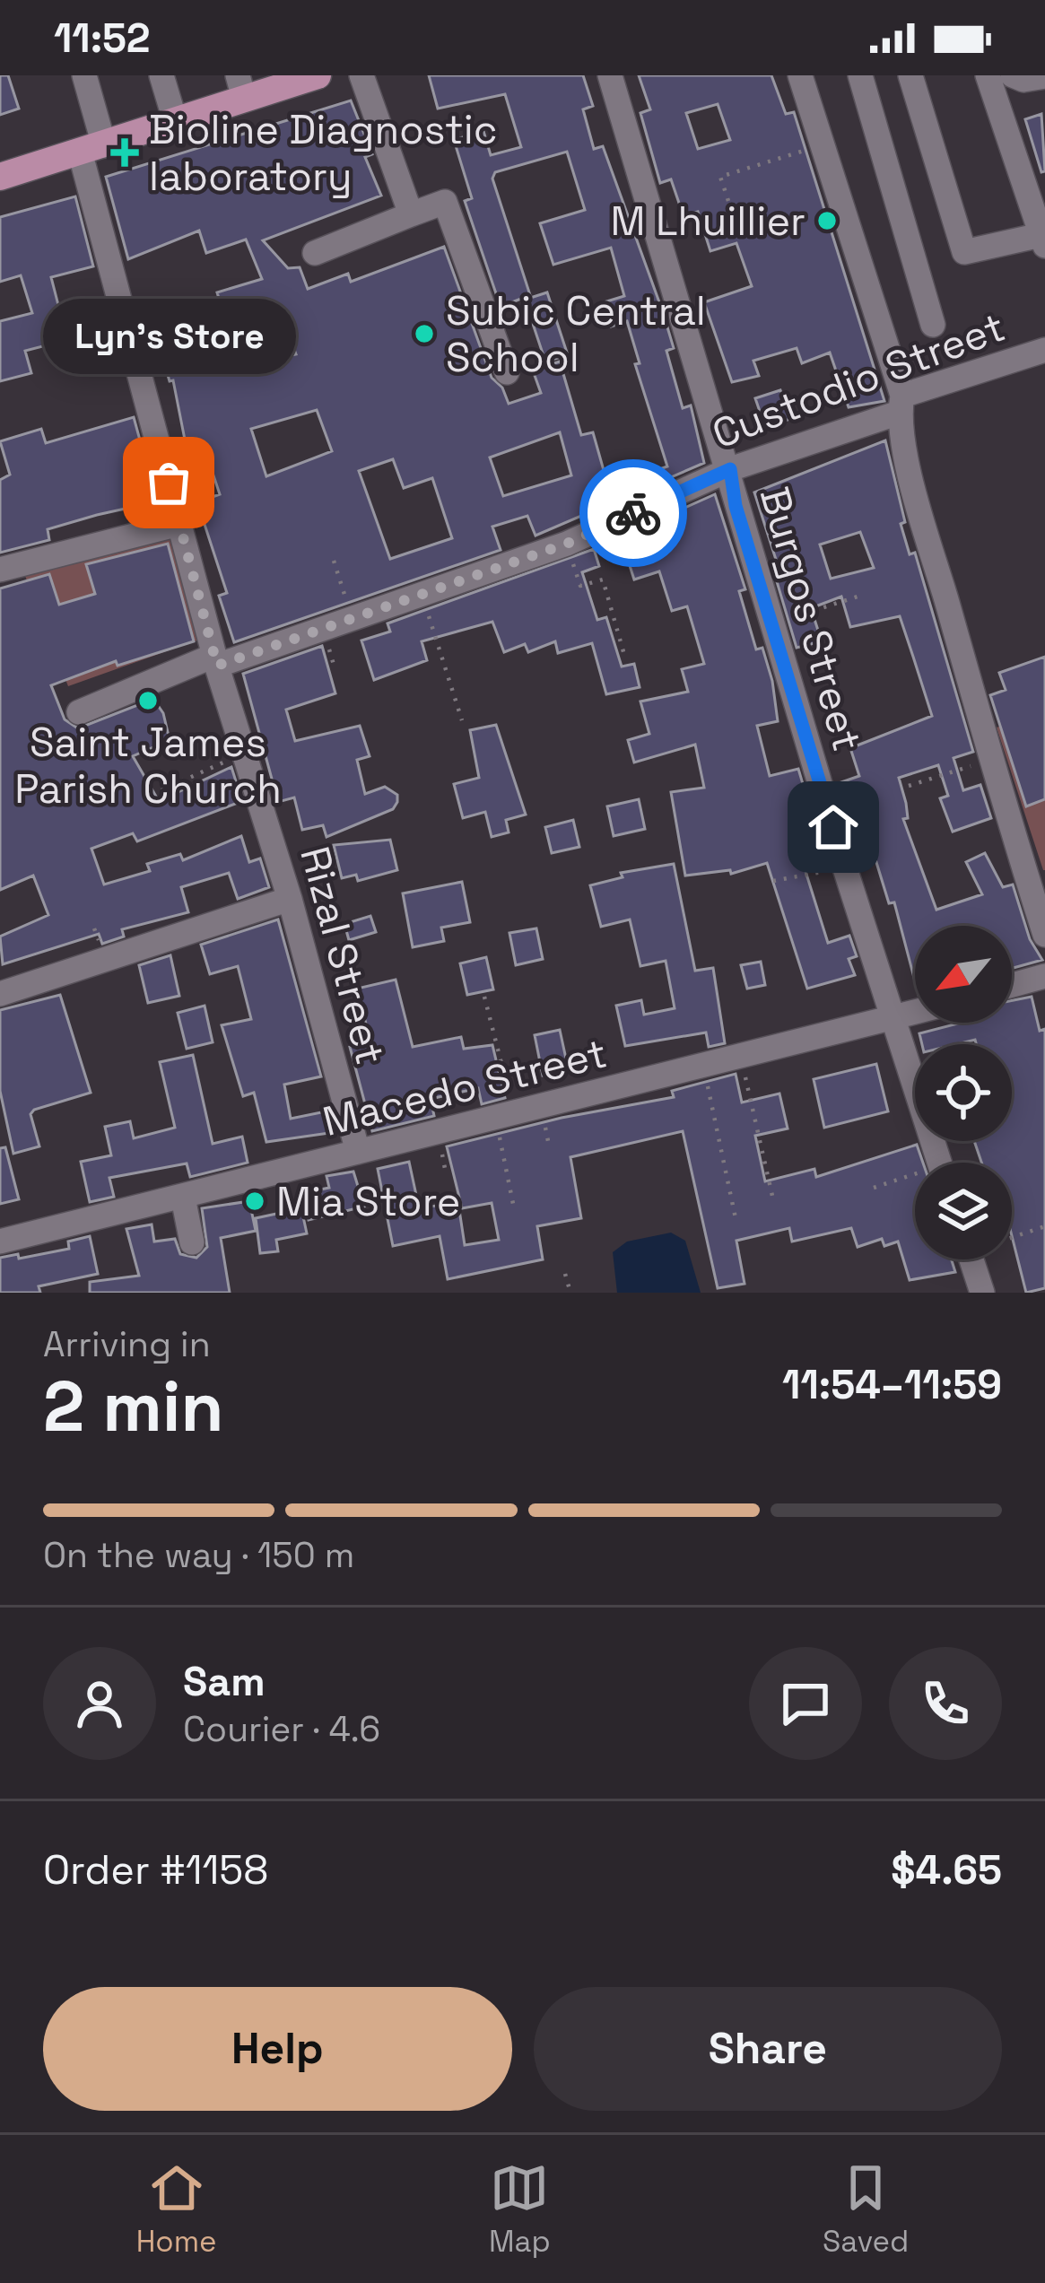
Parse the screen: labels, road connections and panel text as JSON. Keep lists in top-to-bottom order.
{
  "streets": {
    "street": [
      "Custodio Street",
      "Burgos Street",
      "Rizal Street",
      "Macedo Street"
    ]
  },
  "crossings": [
    ["Custodio Street", "Burgos Street"],
    ["Custodio Street", "Rizal Street"],
    ["Burgos Street", "Macedo Street"],
    ["Rizal Street", "Macedo Street"]
  ],
  "places": {
    "health": ["Bioline Diagnostic laboratory"],
    "other": [
      "M Lhuillier",
      "Subic Central School",
      "Lyn's Store",
      "Saint James Parish Church",
      "Mia Store"
    ]
  },
  "north": "bottom left",
  "page": {
    "status": "11:52",
    "bubble": "Lyn's Store",
    "heading": ["2 min", "Arriving in", "11:54–11:59"],
    "panel": [
      "Sam",
      "Courier · 4.6",
      "Order #1158",
      "$4.65"
    ],
    "bar": "On the way · 150 m",
    "buttons": ["Help", "Share"],
    "tabs": ["Home", "Map", "Saved"]
  }
}
